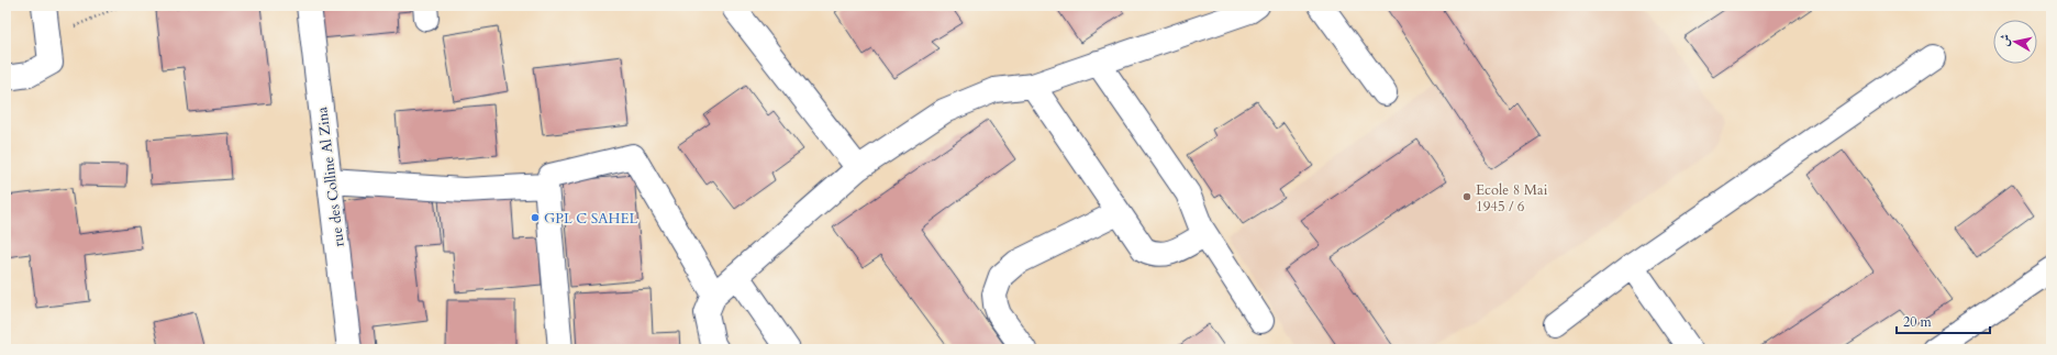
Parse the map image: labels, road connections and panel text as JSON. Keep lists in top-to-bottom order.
{
  "streets": {
    "street": ["rue des Colline Al Zina"]
  },
  "places": ["Ecole 8 Mai 1945 / 6", "GPL C SAHEL"],
  "scale_bar": "20 m",
  "north": "left"
}
